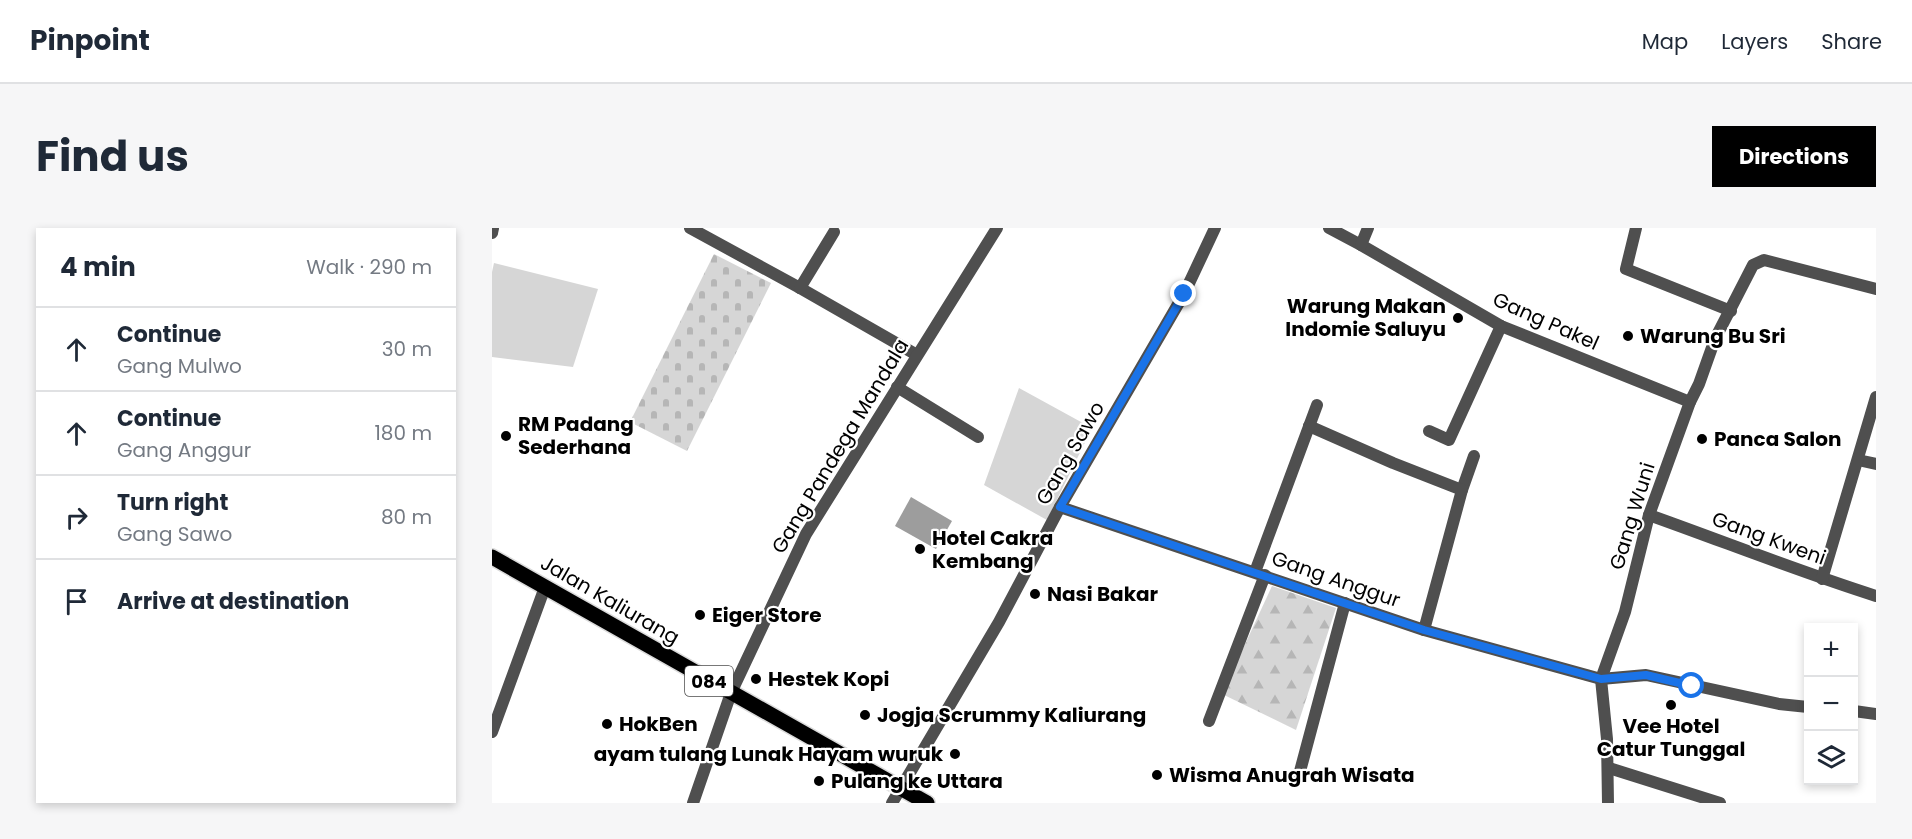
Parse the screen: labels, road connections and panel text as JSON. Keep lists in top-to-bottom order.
{
  "streets": {
    "main road": ["Jalan Kaliurang", "084"],
    "street": [
      "Gang Pakel",
      "Gang Pandega Mandala",
      "Gang Sawo",
      "Gang Wuni",
      "Gang Kweni",
      "Gang Anggur"
    ]
  },
  "crossings": [
    ["Gang Pakel", "Gang Wuni"],
    ["Gang Pandega Mandala", "Jalan Kaliurang"],
    ["Gang Sawo", "Gang Anggur"],
    ["Gang Sawo", "Jalan Kaliurang"],
    ["Gang Wuni", "Gang Kweni"],
    ["Gang Wuni", "Gang Anggur"]
  ],
  "places": [
    "Warung Makan Indomie Saluyu",
    "Warung Bu Sri",
    "RM Padang Sederhana",
    "Panca Salon",
    "Hotel Cakra Kembang",
    "Nasi Bakar",
    "Eiger Store",
    "Hestek Kopi",
    "Vee Hotel Catur Tunggal",
    "Jogja Scrummy Kaliurang",
    "HokBen",
    "ayam tulang Lunak Hayam wuruk",
    "Wisma Anugrah Wisata",
    "Pulang ke Uttara"
  ],
  "page": {
    "header": "Pinpoint",
    "nav": ["Map", "Layers", "Share"],
    "title": "Find us",
    "buttons": "Directions",
    "heading": ["4 min", "Walk · 290 m"],
    "list": [
      ["Continue", "Gang Mulwo", "30 m"],
      ["Continue", "Gang Anggur", "180 m"],
      ["Turn right", "Gang Sawo", "80 m"],
      "Arrive at destination"
    ],
    "map_buttons": ["+", "−"]
  }
}
